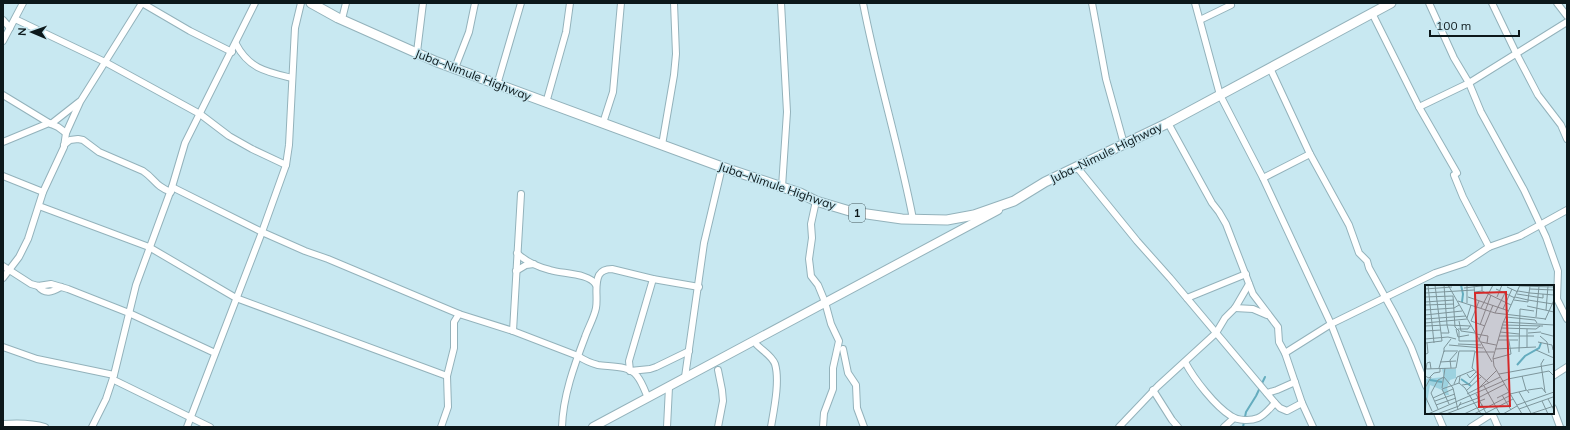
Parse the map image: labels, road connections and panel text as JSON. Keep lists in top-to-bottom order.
{
  "streets": {
    "main road": ["Juba–Nimule Highway", "1"]
  },
  "scale_bar": "100 m",
  "north": "left"
}
